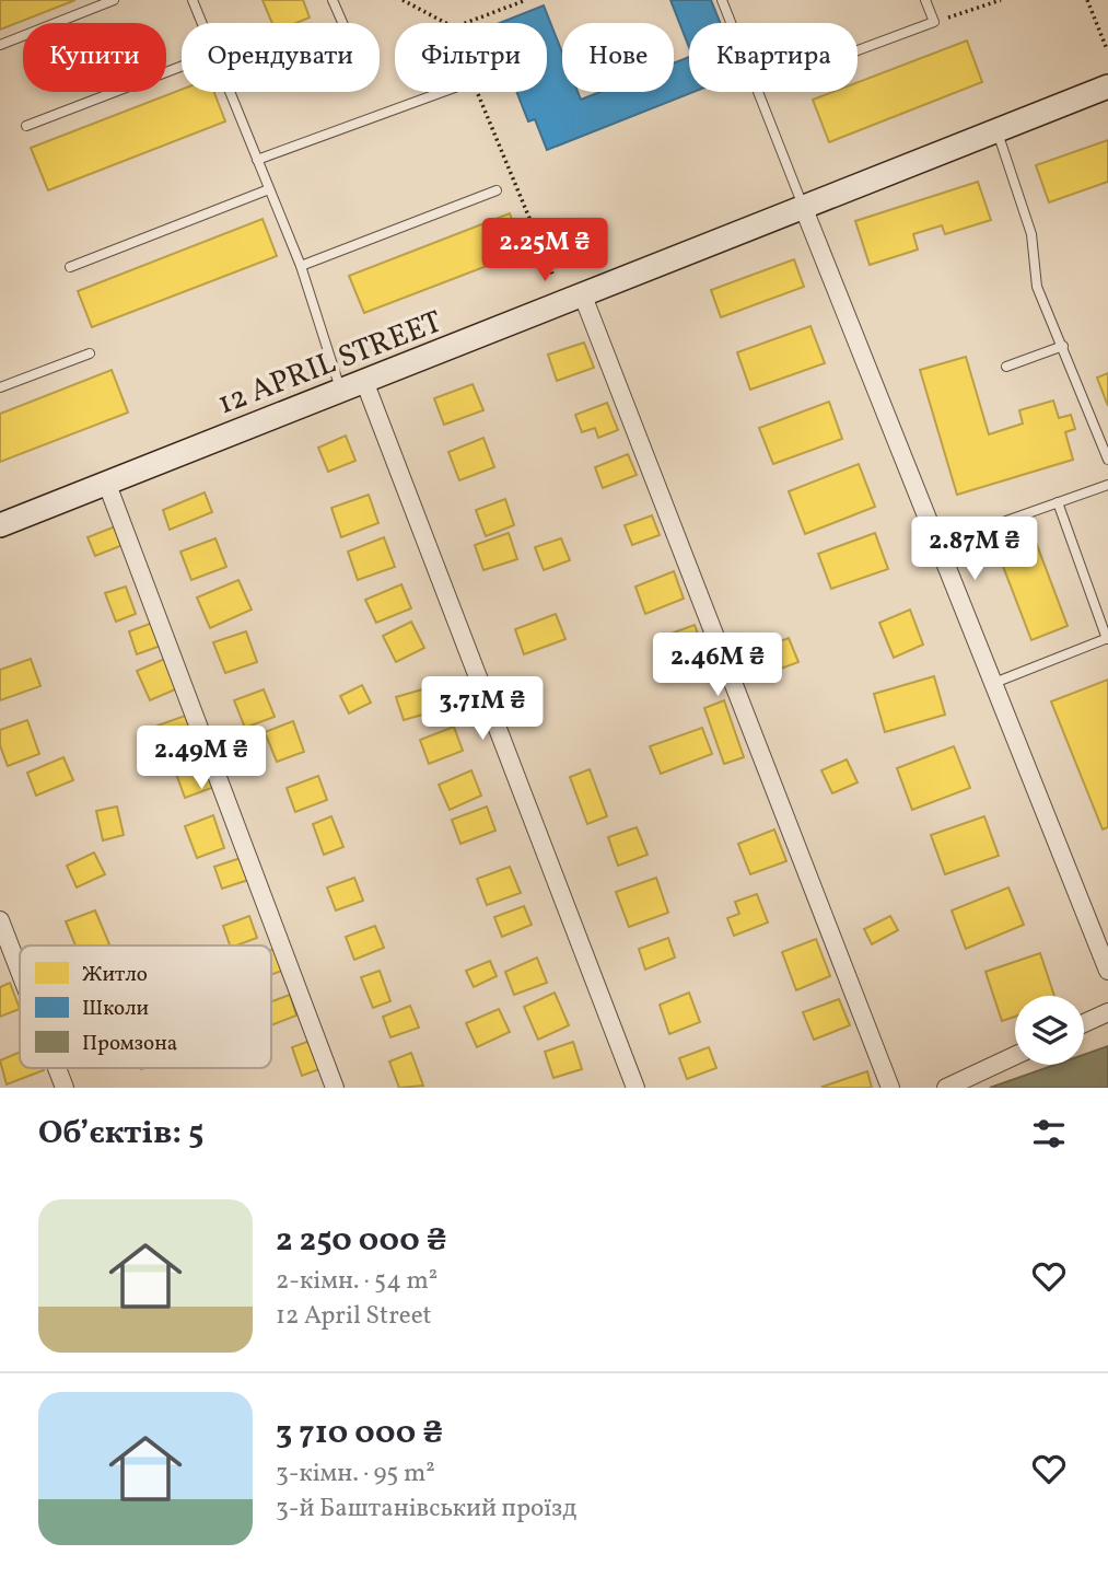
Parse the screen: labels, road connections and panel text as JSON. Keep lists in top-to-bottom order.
{
  "streets": {
    "street": ["12 APRIL STREET"]
  },
  "legend": ["Житло", "Школи", "Промзона"],
  "page": {
    "chip": [
      "Купити",
      "Орендувати",
      "Фільтри",
      "Нове",
      "Квартира"
    ],
    "price": [
      "2.25M ₴",
      "2.87M ₴",
      "2.46M ₴",
      "3.71M ₴",
      "2.49M ₴"
    ],
    "heading": "Об’єктів: 5",
    "list": [
      {
        "name": "2 250 000 ₴",
        "note": "2-кімн. · 54 m² · 12 April Street"
      },
      {
        "name": "3 710 000 ₴",
        "note": "3-кімн. · 95 m² · 3-й Баштанівський проїзд"
      }
    ]
  }
}
